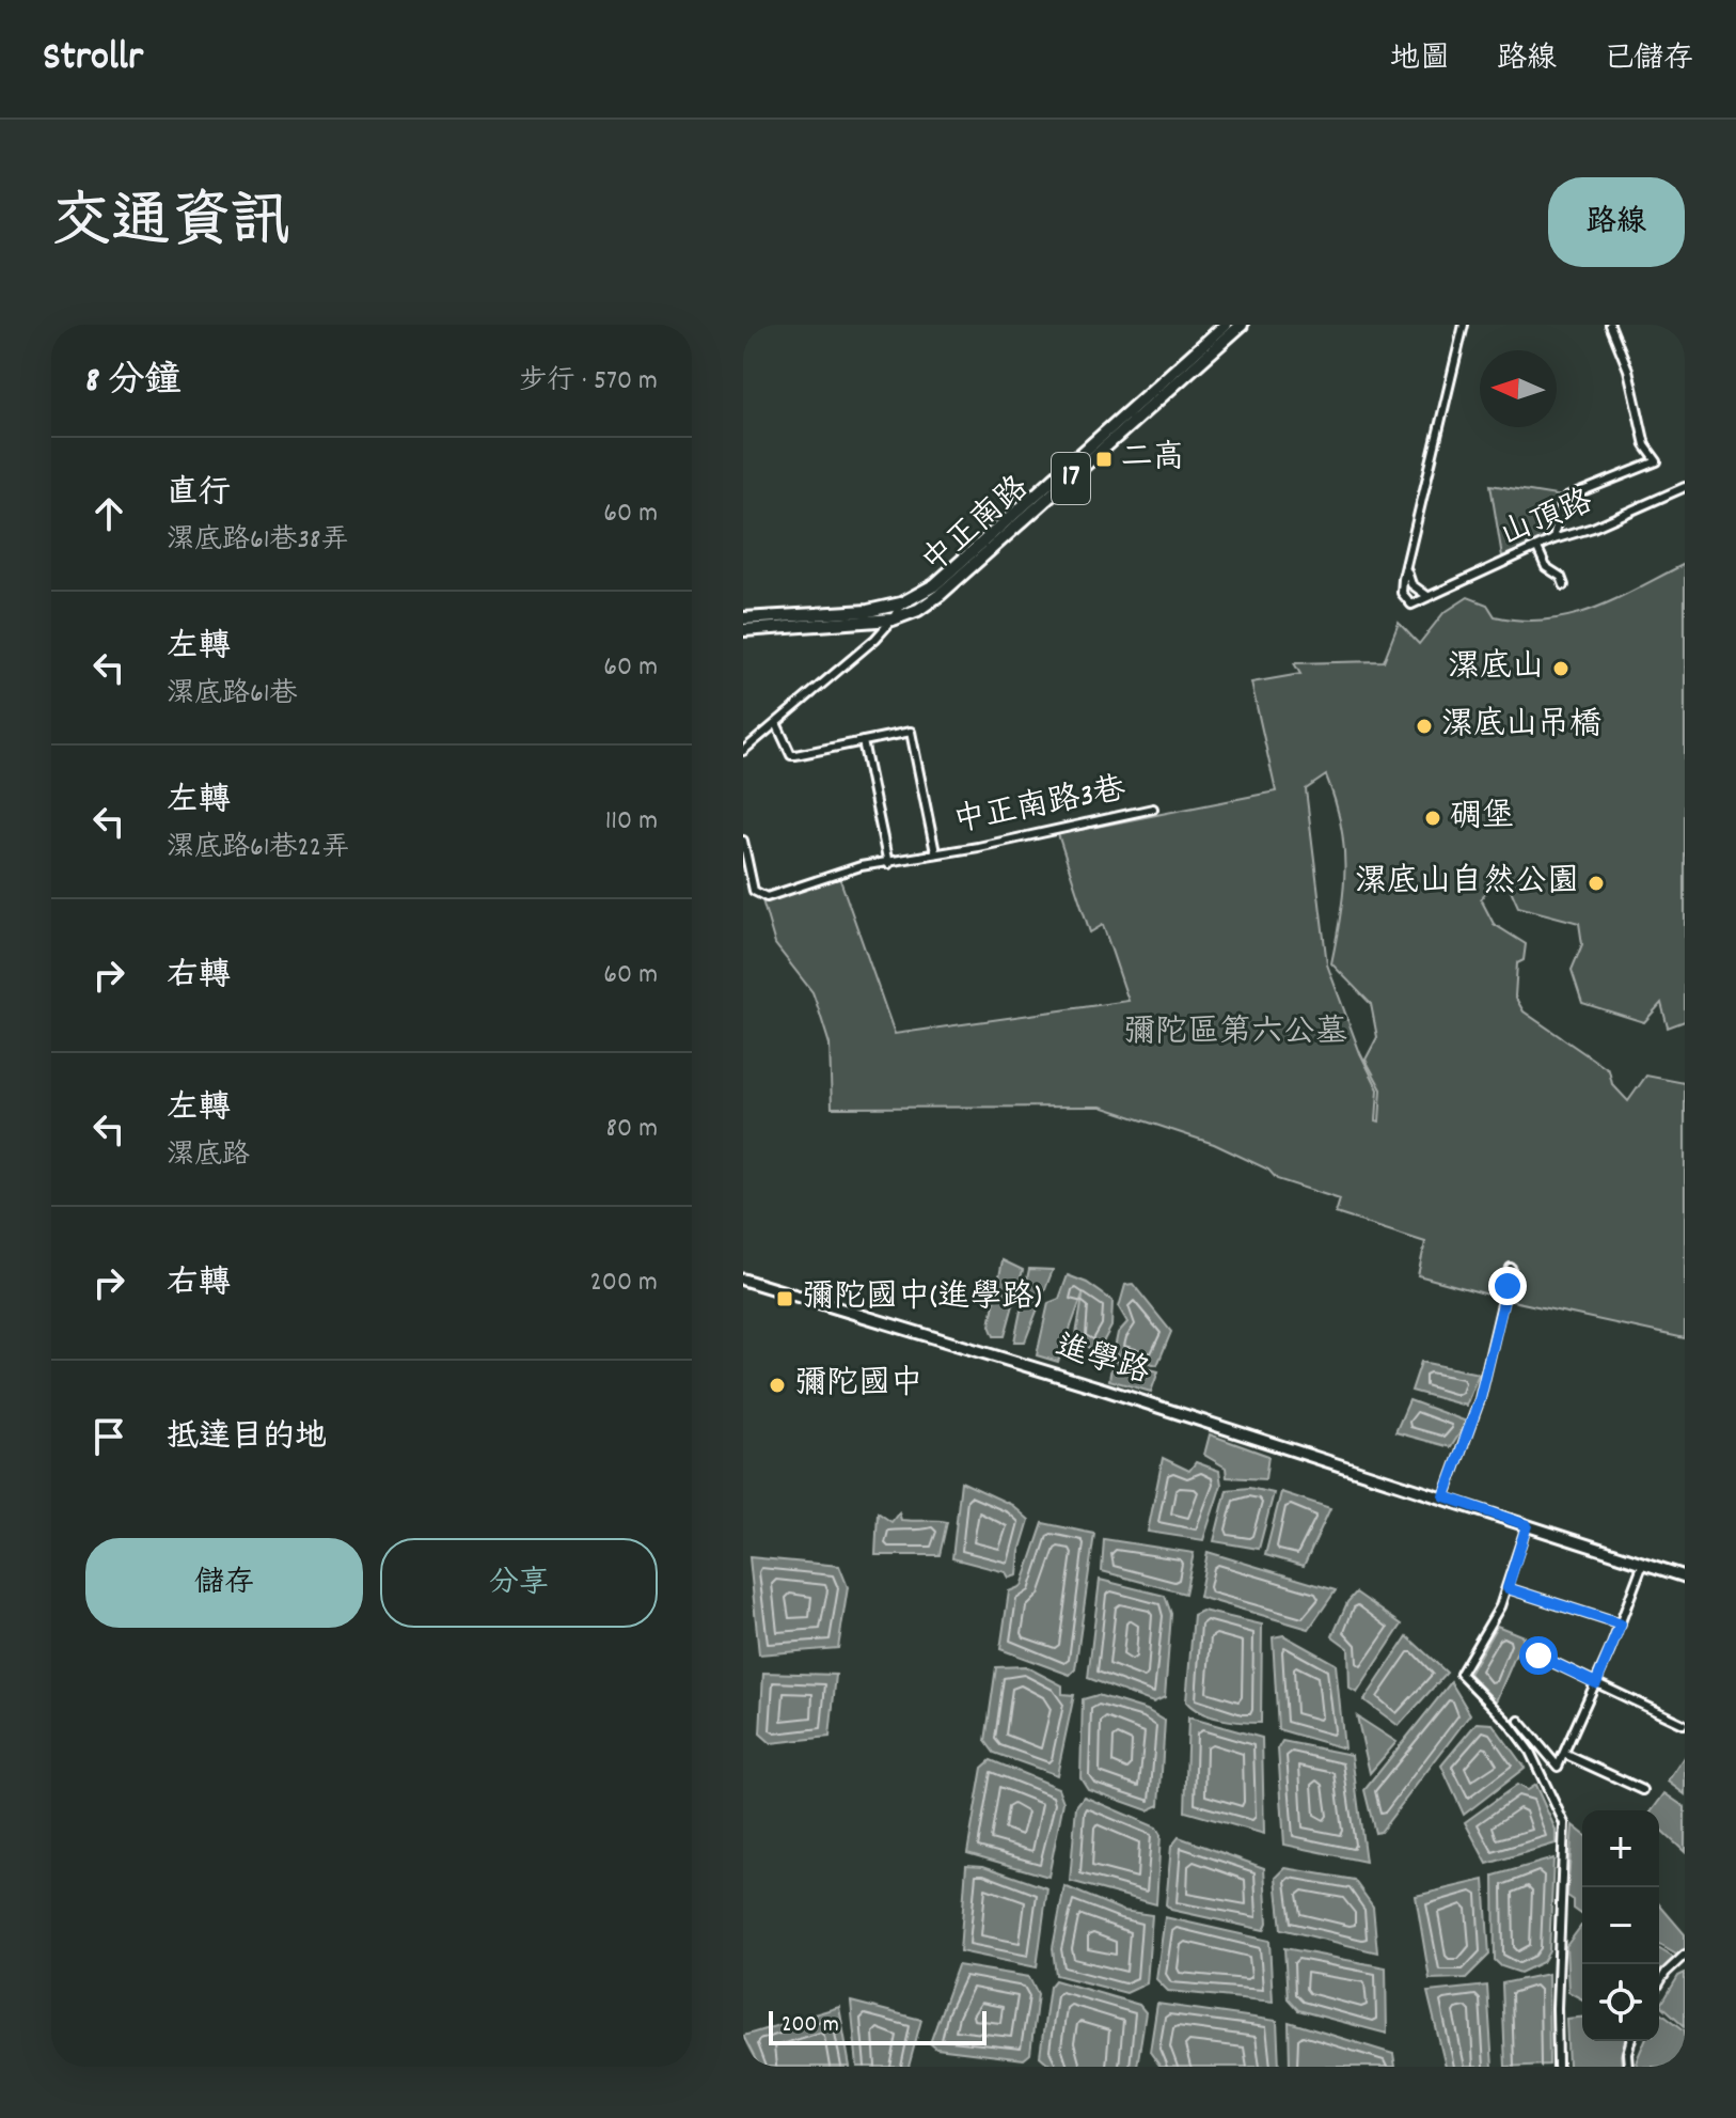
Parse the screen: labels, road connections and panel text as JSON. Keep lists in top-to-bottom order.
{
  "streets": {
    "main road": ["17", "中正南路"],
    "street": ["山頂路", "中正南路3巷", "進學路"]
  },
  "crossings": [
    ["17", "中正南路"]
  ],
  "parks": ["彌陀區第六公墓"],
  "places": {
    "transit": ["二高", "彌陀國中(進學路)"],
    "other": [
      "漯底山",
      "漯底山吊橋",
      "碉堡",
      "漯底山自然公園",
      "彌陀國中"
    ]
  },
  "scale_bar": "200 m",
  "north": "left",
  "page": {
    "header": "Strollr",
    "nav": ["地圖", "路線", "已儲存"],
    "title": "交通資訊",
    "buttons": [
      "路線",
      ["儲存", "分享"]
    ],
    "heading": ["8 分鐘", "步行 · 570 m"],
    "list": [
      ["直行", "漯底路61巷38弄", "60 m"],
      ["左轉", "漯底路61巷", "60 m"],
      ["左轉", "漯底路61巷22弄", "110 m"],
      ["右轉", "60 m"],
      ["左轉", "漯底路", "80 m"],
      ["右轉", "200 m"],
      "抵達目的地"
    ],
    "map_buttons": ["+", "−"],
    "scale": "200 m"
  }
}
